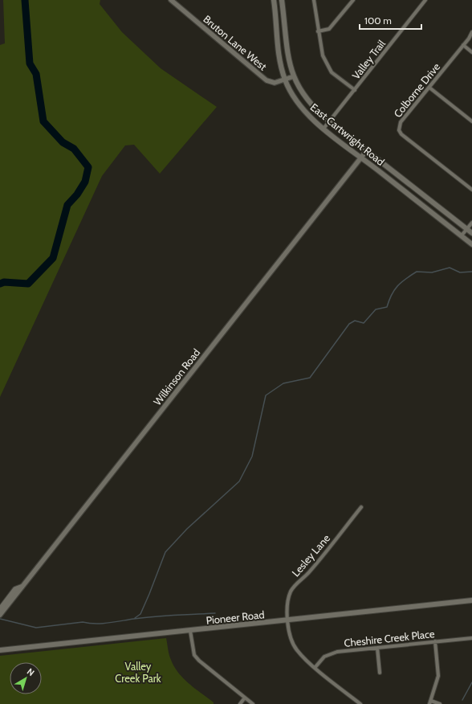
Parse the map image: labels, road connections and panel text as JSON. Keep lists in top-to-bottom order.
{
  "streets": {
    "main road": ["East Cartwright Road", "Pioneer Road"],
    "street": [
      "Bruton Lane West",
      "Valley Trail",
      "Colborne Drive",
      "Wilkinson Road",
      "Lesley Lane",
      "Cheshire Creek Place"
    ]
  },
  "crossings": [
    ["Bruton Lane West", "East Cartwright Road"],
    ["Valley Trail", "East Cartwright Road"],
    ["East Cartwright Road", "Wilkinson Road"],
    ["Lesley Lane", "Pioneer Road"],
    ["Lesley Lane", "Cheshire Creek Place"]
  ],
  "parks": ["Valley Creek Park"],
  "scale_bar": "100 m",
  "north": "top right"
}
